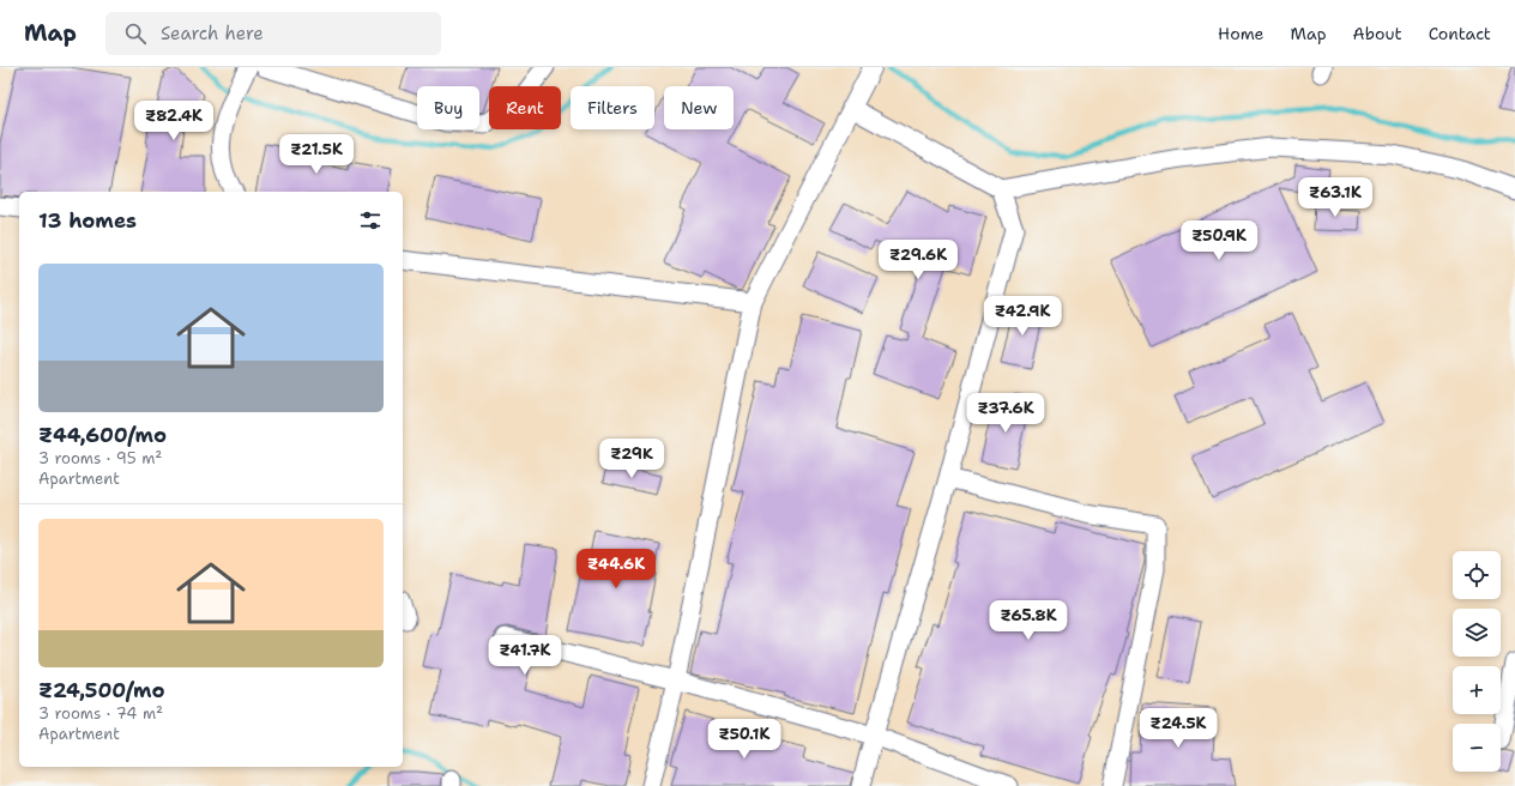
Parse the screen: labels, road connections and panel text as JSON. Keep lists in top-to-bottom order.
{
  "page": {
    "header": "Map",
    "search": "Search here",
    "nav": [
      "Home",
      "Map",
      "About",
      "Contact"
    ],
    "chip": [
      "Buy",
      "Rent",
      "Filters",
      "New"
    ],
    "price": [
      "₹82.4K",
      "₹21.5K",
      "₹63.1K",
      "₹50.9K",
      "₹29.6K",
      "₹42.9K",
      "₹37.6K",
      "₹29K",
      "₹44.6K",
      "₹65.8K",
      "₹41.7K",
      "₹24.5K",
      "₹50.1K"
    ],
    "heading": "13 homes",
    "list": [
      {
        "name": "₹44,600/mo",
        "note": "3 rooms · 95 m² · Apartment"
      },
      {
        "name": "₹24,500/mo",
        "note": "3 rooms · 74 m² · Apartment"
      }
    ],
    "map_buttons": ["+", "−"]
  }
}
